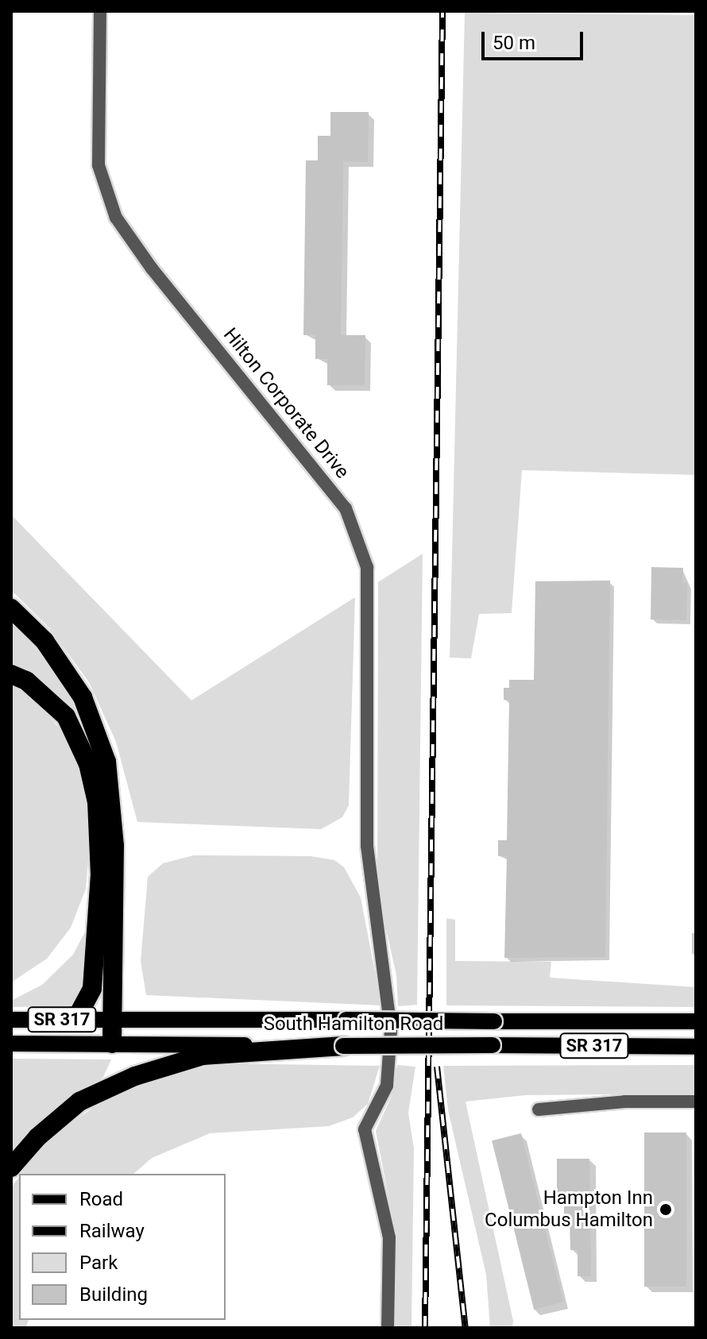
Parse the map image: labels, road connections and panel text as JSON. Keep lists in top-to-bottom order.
{
  "streets": {
    "main road": ["SR 317", "South Hamilton Road"],
    "street": ["Hilton Corporate Drive"]
  },
  "places": ["Hampton Inn Columbus Hamilton"],
  "legend": [
    "Road",
    "Railway",
    "Park",
    "Building"
  ],
  "scale_bar": "50 m"
}
